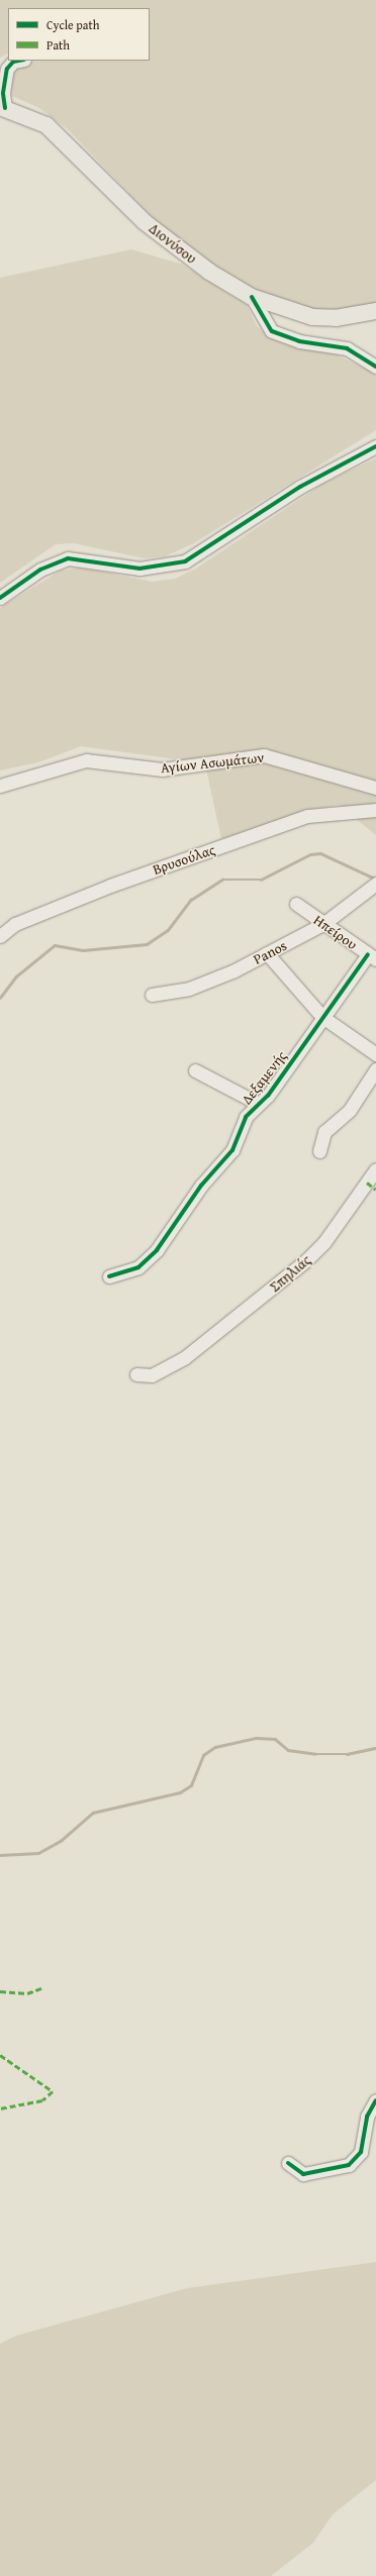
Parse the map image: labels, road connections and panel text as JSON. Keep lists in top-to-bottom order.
{
  "streets": {
    "main road": ["Διονύσου"],
    "street": [
      "Αγίων Ασωμάτων",
      "Βρυσούλας",
      "Ηπείρου",
      "Panos",
      "Δεξαμενής",
      "Σπηλιάς"
    ]
  },
  "crossings": [
    ["Ηπείρου", "Panos"],
    ["Ηπείρου", "Δεξαμενής"]
  ],
  "legend": ["Cycle path", "Path"]
}
